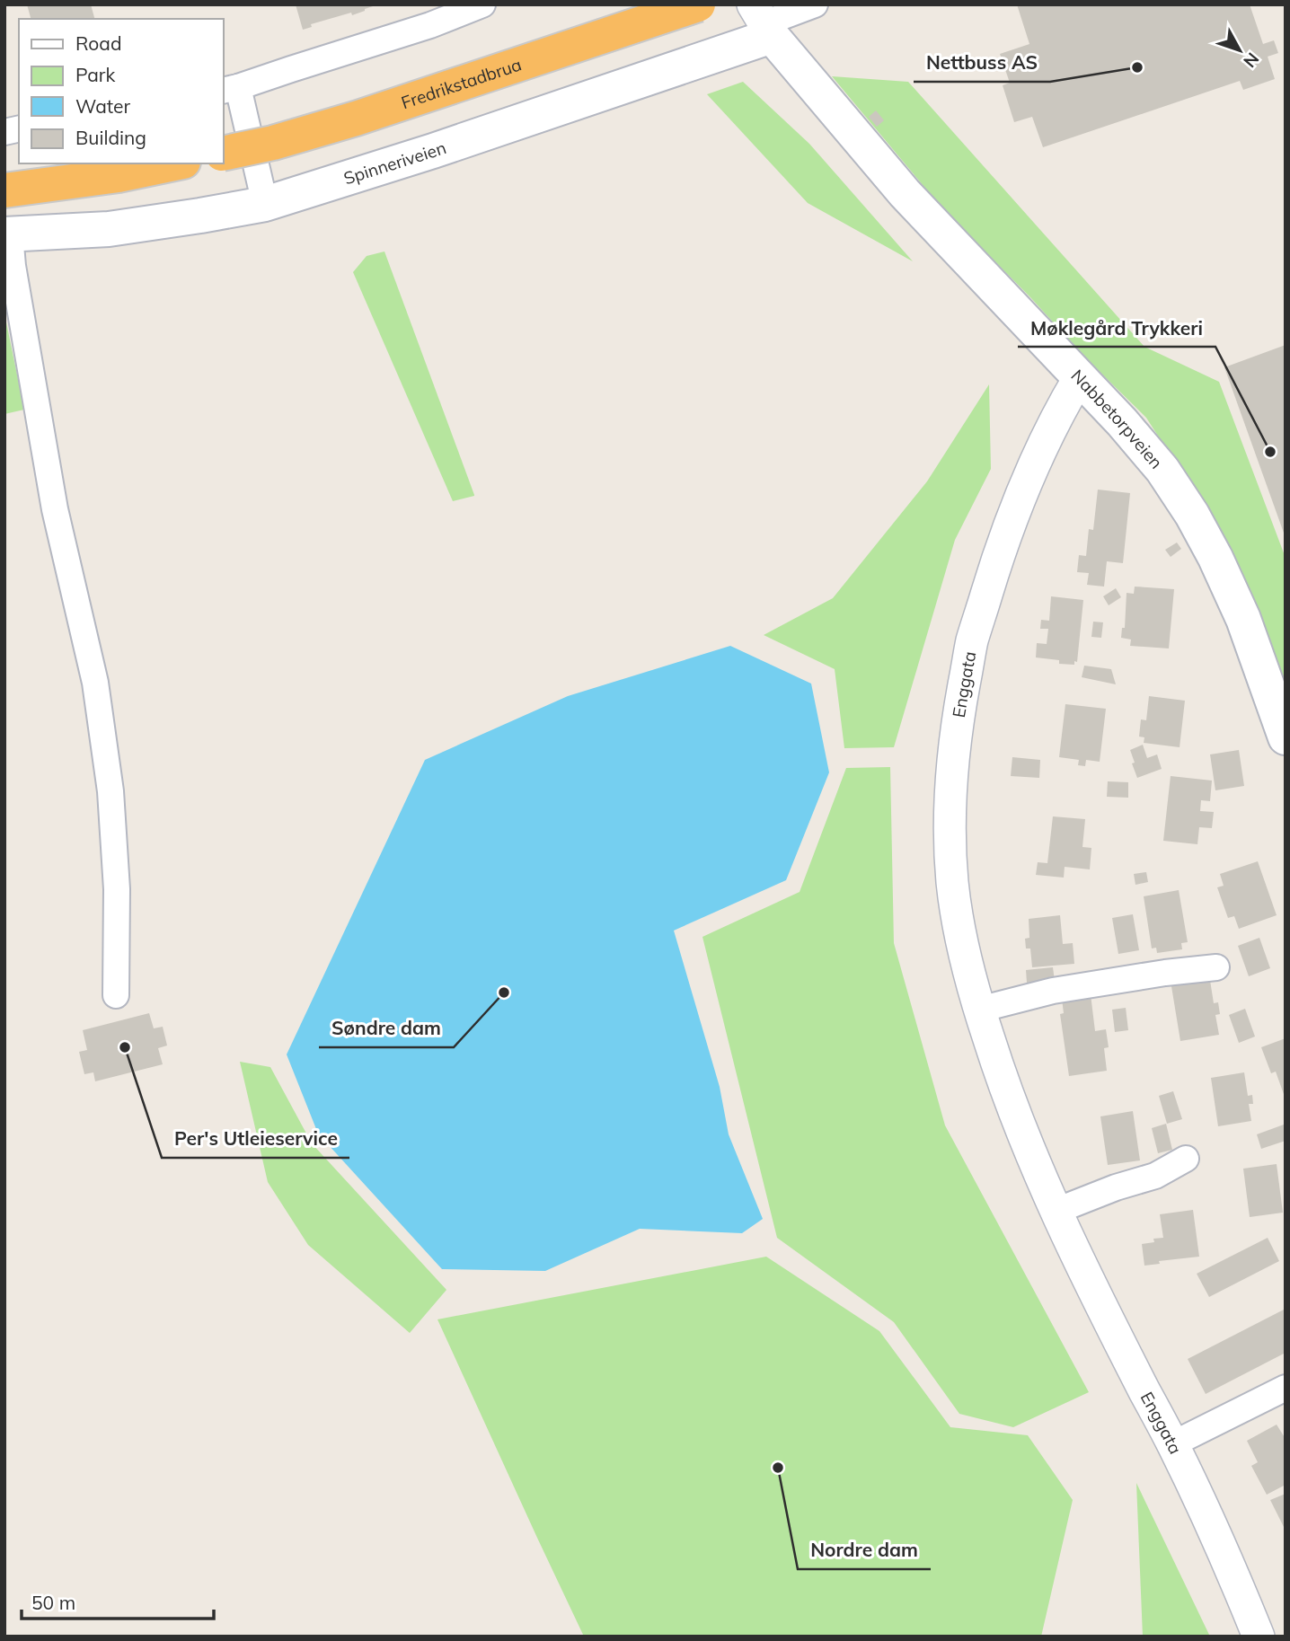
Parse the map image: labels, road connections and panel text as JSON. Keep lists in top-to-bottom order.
{
  "streets": {
    "highway": ["Fredrikstadbrua"],
    "main road": ["Spinneriveien", "Nabbetorpveien"],
    "street": ["Enggata"]
  },
  "crossings": [
    ["Spinneriveien", "Nabbetorpveien"],
    ["Nabbetorpveien", "Enggata"]
  ],
  "places": [
    "Nettbuss AS",
    "Møklegård Trykkeri",
    "Søndre dam",
    "Per's Utleieservice",
    "Nordre dam"
  ],
  "legend": [
    "Road",
    "Park",
    "Water",
    "Building"
  ],
  "scale_bar": "50 m",
  "north": "bottom right"
}
